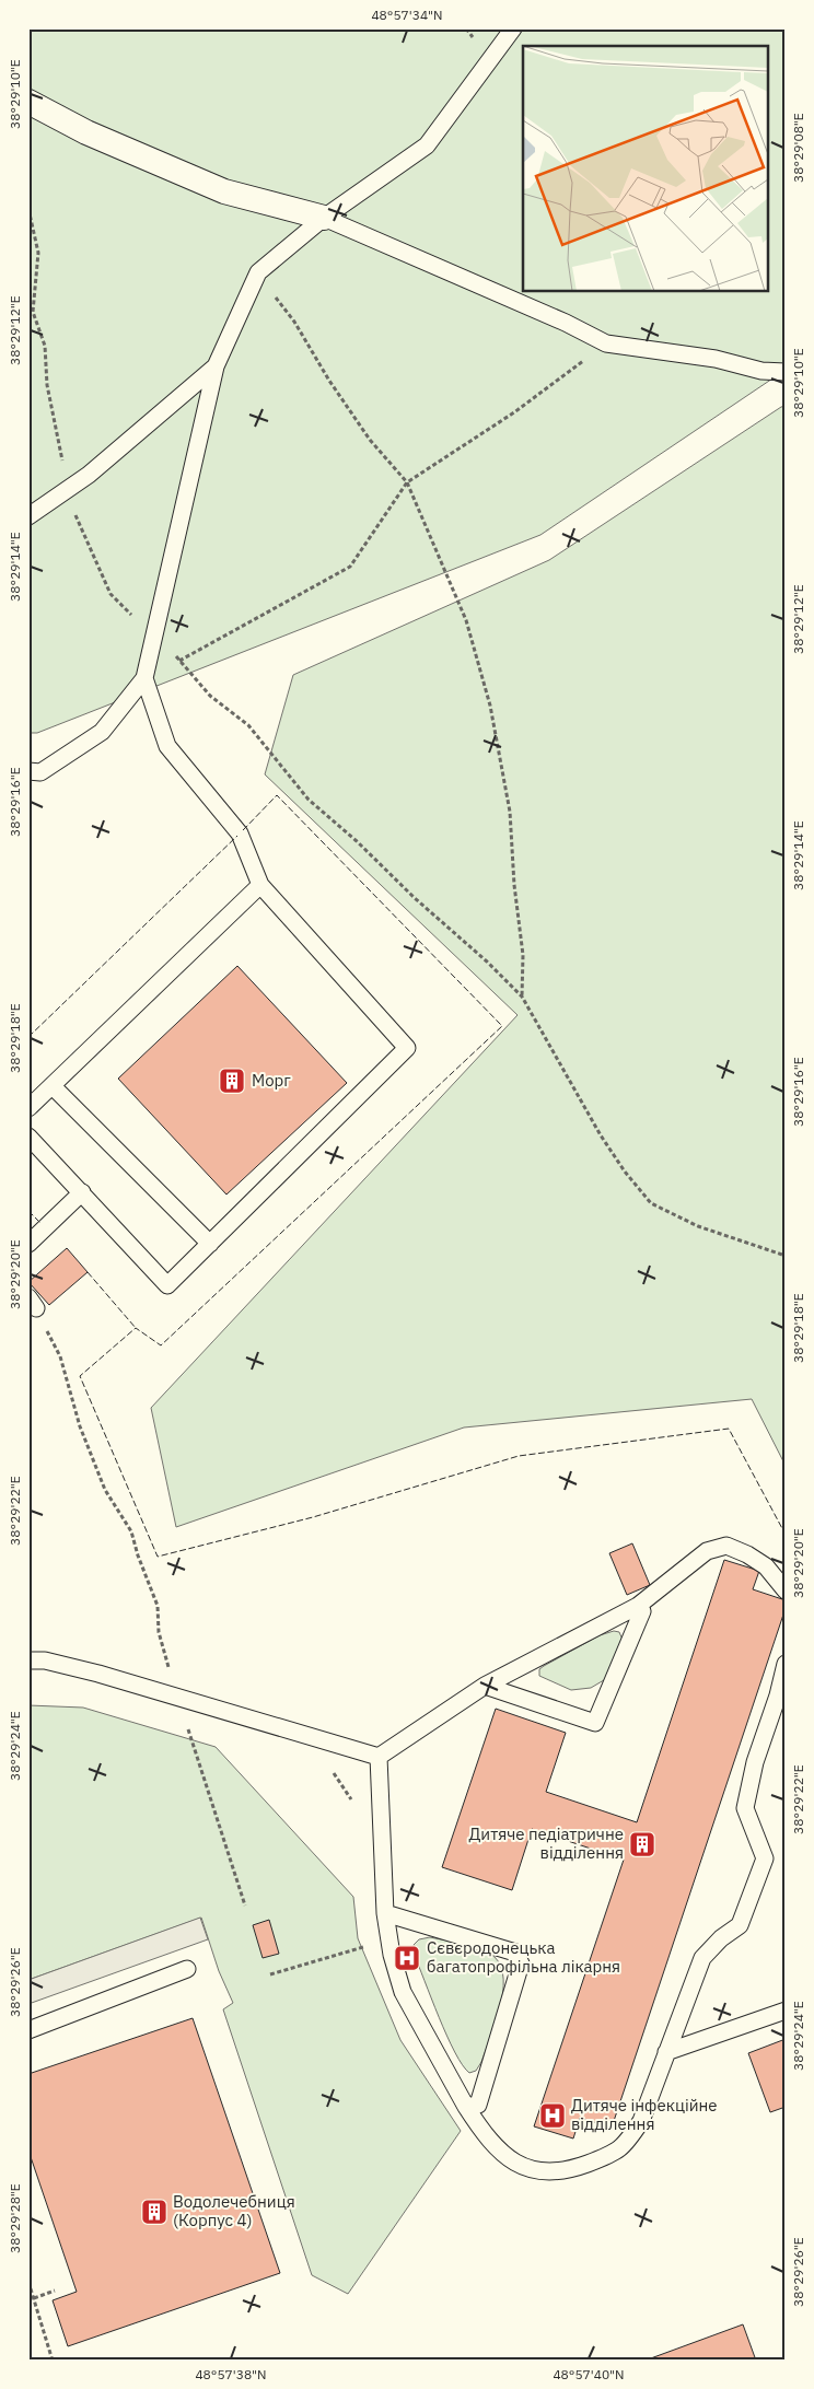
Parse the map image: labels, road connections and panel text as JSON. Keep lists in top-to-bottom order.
{
  "places": {
    "building": ["Морг", "Дитяче педіатричне відділення", "Водолечебниця (Корпус 4)"],
    "hospital": ["Сєвєродонецька багатопрофiльна лiкарня", "Дитяче інфекційне відділення"]
  },
  "coordinates": [
    "48°57'34\"N",
    "38°29'10\"E",
    "38°29'08\"E",
    "38°29'12\"E",
    "38°29'14\"E",
    "38°29'16\"E",
    "38°29'18\"E",
    "38°29'20\"E",
    "38°29'22\"E",
    "38°29'24\"E",
    "38°29'26\"E",
    "38°29'28\"E",
    "48°57'38\"N",
    "48°57'40\"N"
  ]
}
